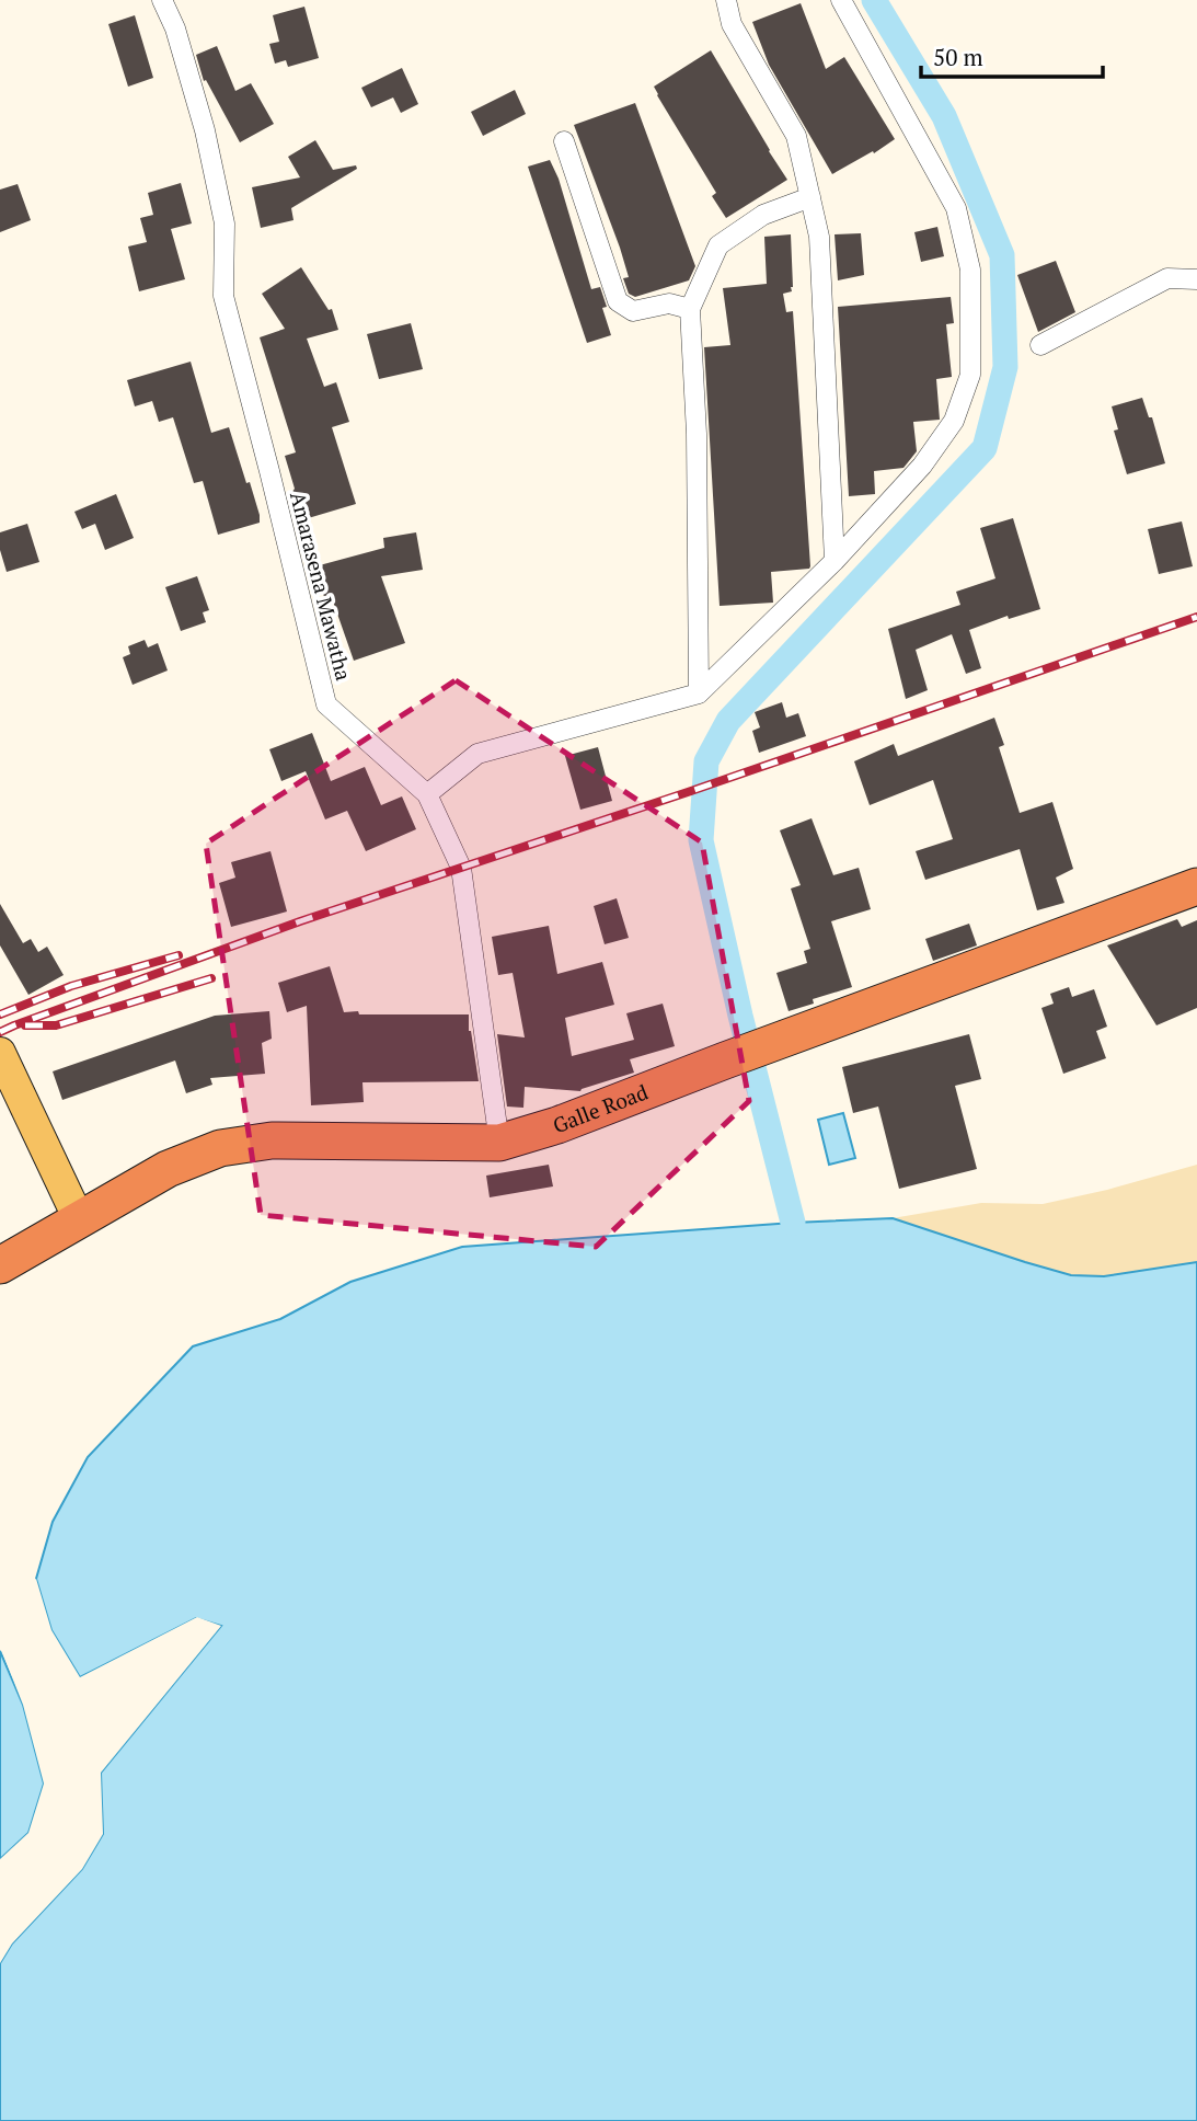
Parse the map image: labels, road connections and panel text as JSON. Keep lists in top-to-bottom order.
{
  "streets": {
    "highway": ["Galle Road"],
    "street": ["Amarasena Mawatha"]
  },
  "crossings": [
    ["Amarasena Mawatha", "Galle Road"]
  ],
  "scale_bar": "50 m"
}
